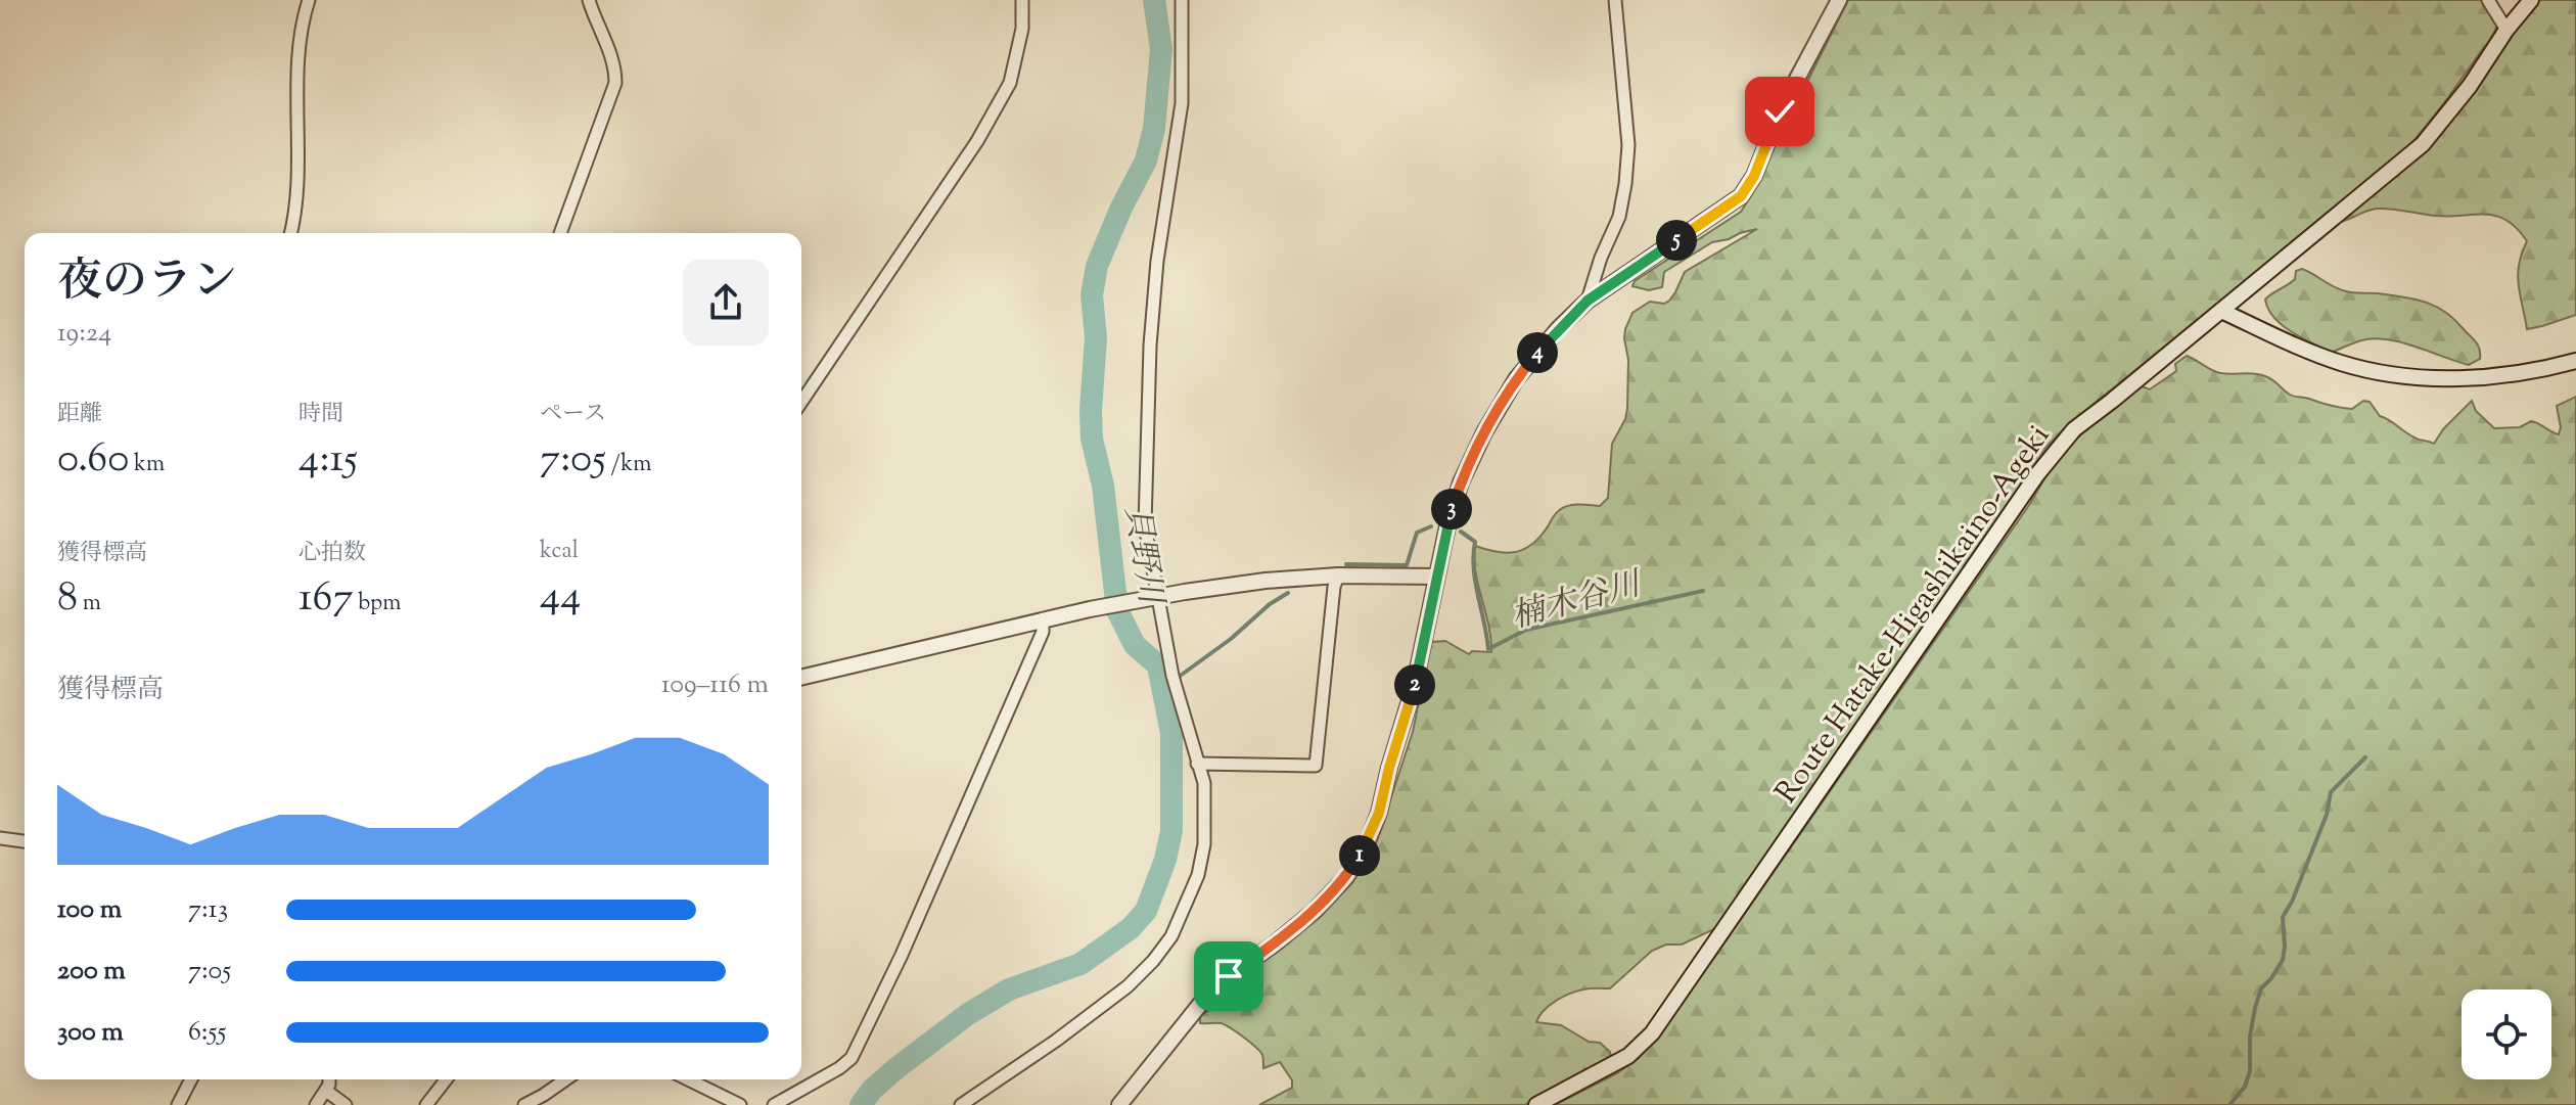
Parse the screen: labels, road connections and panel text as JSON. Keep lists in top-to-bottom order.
{
  "streets": {
    "street": ["Route Hatake-Higashikaino-Ageki"]
  },
  "water": ["貝野川", "楠木谷川"],
  "page": {
    "pins": [
      "5",
      "4",
      "3",
      "2",
      "1"
    ],
    "heading": ["夜のラン", "19:24"],
    "stats": [
      ["距離", "0.60 km"],
      ["時間", "4:15"],
      ["ペース", "7:05 /km"],
      ["獲得標高", "8 m"],
      ["心拍数", "167 bpm"],
      ["kcal", "44"]
    ],
    "chart": ["獲得標高", "109–116 m"],
    "list": [
      {
        "name": "100 m",
        "note": "7:13"
      },
      {
        "name": "200 m",
        "note": "7:05"
      },
      {
        "name": "300 m",
        "note": "6:55"
      }
    ]
  }
}
